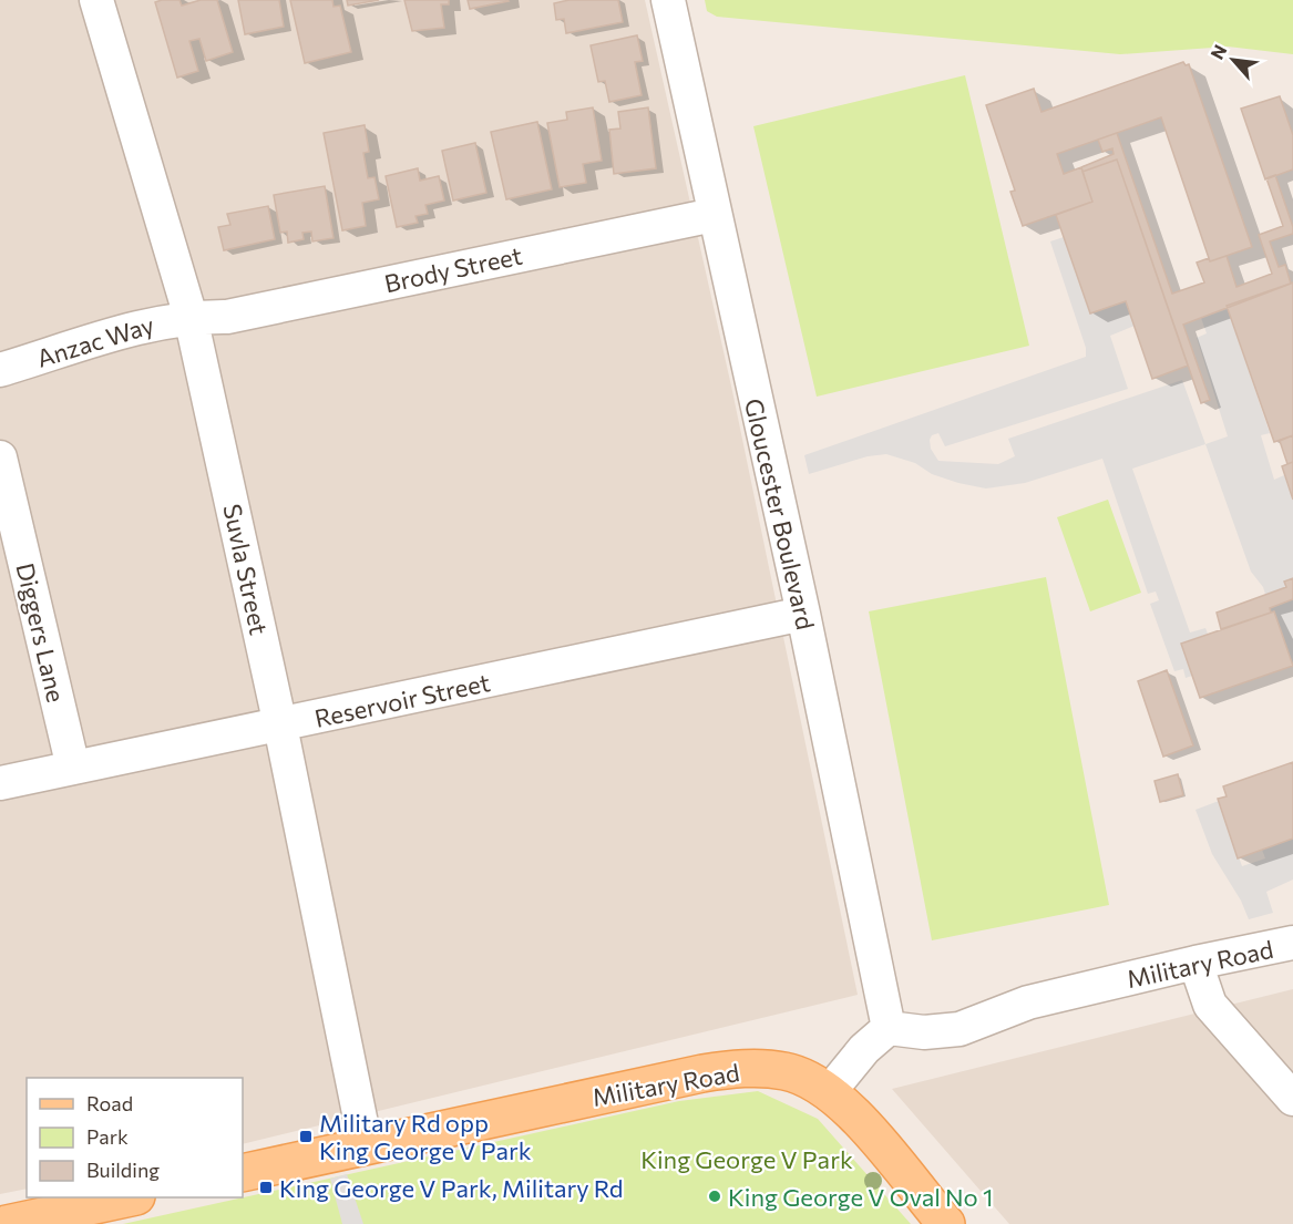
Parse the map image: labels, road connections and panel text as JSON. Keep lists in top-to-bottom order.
{
  "streets": {
    "main road": ["Military Road"],
    "street": [
      "Brody Street",
      "Anzac Way",
      "Gloucester Boulevard",
      "Suvla Street",
      "Diggers Lane",
      "Reservoir Street"
    ]
  },
  "crossings": [
    ["Brody Street", "Anzac Way"],
    ["Brody Street", "Gloucester Boulevard"],
    ["Brody Street", "Suvla Street"],
    ["Anzac Way", "Suvla Street"],
    ["Gloucester Boulevard", "Reservoir Street"],
    ["Gloucester Boulevard", "Military Road"],
    ["Suvla Street", "Reservoir Street"],
    ["Suvla Street", "Military Road"],
    ["Diggers Lane", "Reservoir Street"]
  ],
  "parks": ["King George V Park"],
  "places": {
    "transit": ["Military Rd opp King George V Park", "King George V Park, Military Rd"],
    "other": ["King George V Oval No 1"]
  },
  "legend": ["Road", "Park", "Building"],
  "north": "top left"
}
